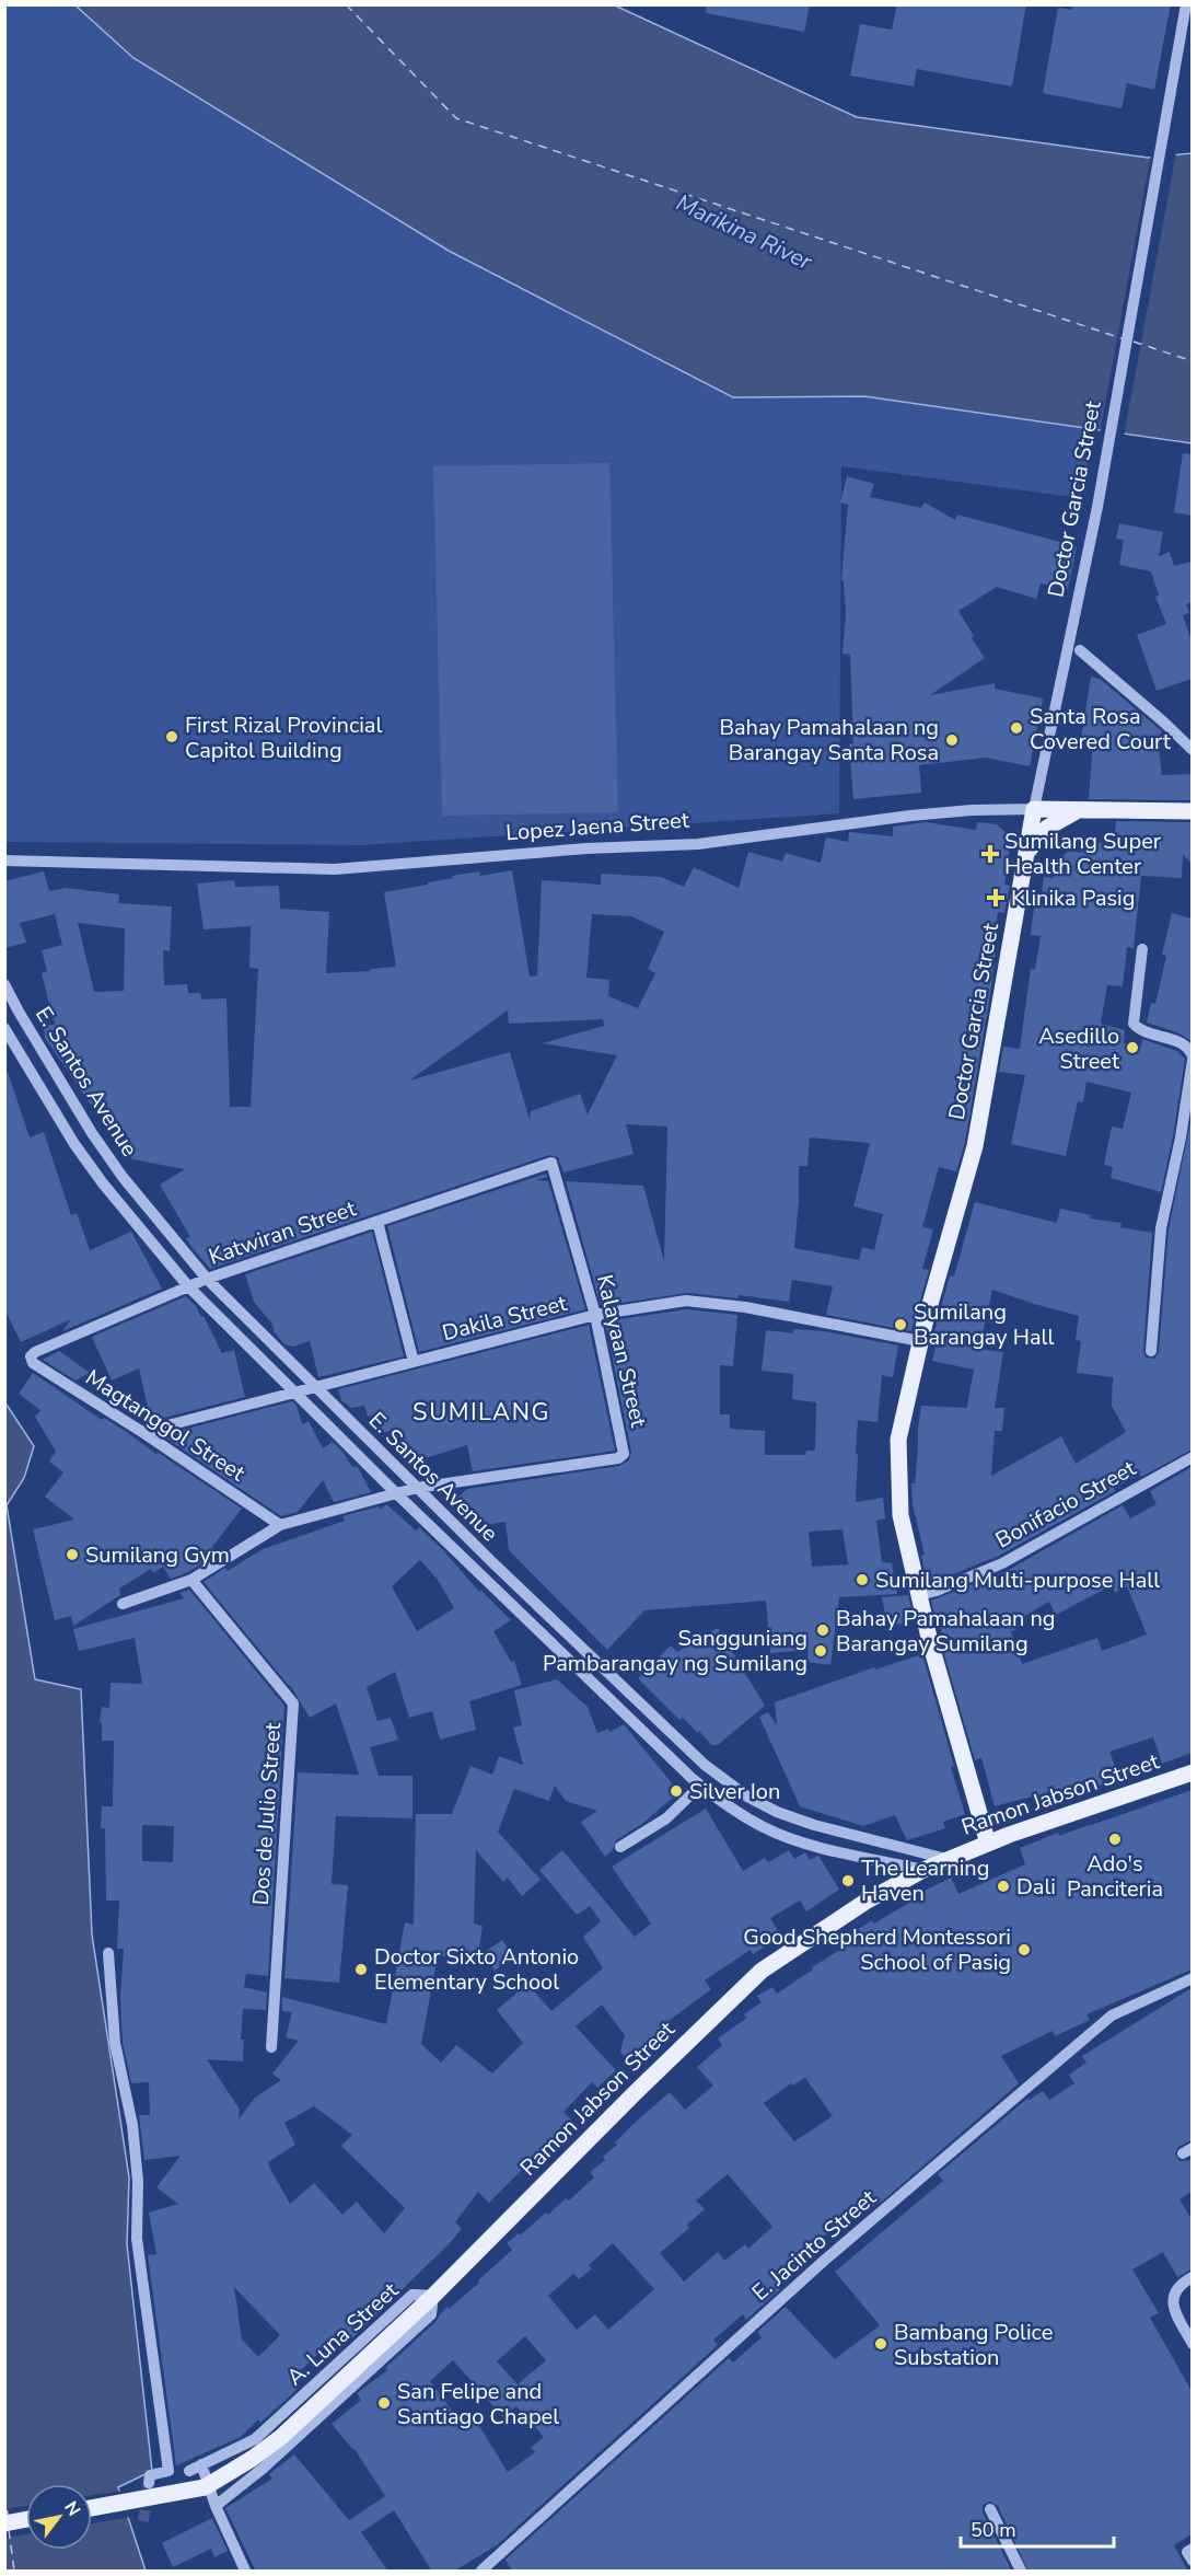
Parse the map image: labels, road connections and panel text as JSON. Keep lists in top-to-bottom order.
{
  "streets": {
    "main road": ["Doctor Garcia Street", "Lopez Jaena Street", "Ramon Jabson Street"],
    "street": [
      "E. Santos Avenue",
      "Katwiran Street",
      "Dakila Street",
      "Kalayaan Street",
      "Magtanggol Street",
      "Bonifacio Street",
      "Dos de Julio Street",
      "E. Jacinto Street",
      "A. Luna Street"
    ]
  },
  "crossings": [
    ["Doctor Garcia Street", "Lopez Jaena Street"],
    ["Doctor Garcia Street", "Dakila Street"],
    ["Doctor Garcia Street", "Bonifacio Street"],
    ["Doctor Garcia Street", "Ramon Jabson Street"],
    ["E. Santos Avenue", "Katwiran Street"],
    ["E. Santos Avenue", "Dakila Street"],
    ["E. Santos Avenue", "Kalayaan Street"],
    ["E. Santos Avenue", "Ramon Jabson Street"],
    ["Katwiran Street", "Kalayaan Street"],
    ["Katwiran Street", "Magtanggol Street"],
    ["Dakila Street", "Kalayaan Street"],
    ["Dakila Street", "Magtanggol Street"],
    ["Kalayaan Street", "Magtanggol Street"],
    ["Kalayaan Street", "Dos de Julio Street"],
    ["Ramon Jabson Street", "A. Luna Street"]
  ],
  "districts": ["SUMILANG"],
  "water": ["Marikina River"],
  "places": {
    "other": [
      "Santa Rosa Covered Court",
      "First Rizal Provincial Capitol Building",
      "Bahay Pamahalaan ng Barangay Santa Rosa",
      "Asedillo Street",
      "Sumilang Barangay Hall",
      "Sumilang Gym",
      "Sumilang Multi-purpose Hall",
      "Bahay Pamahalaan ng Barangay Sumilang",
      "Sangguniang Pambarangay ng Sumilang",
      "Silver Ion",
      "Ado's Panciteria",
      "The Learning Haven",
      "Dali",
      "Good Shepherd Montessori School of Pasig",
      "Doctor Sixto Antonio Elementary School",
      "Bambang Police Substation",
      "San Felipe and Santiago Chapel"
    ],
    "health": ["Sumilang Super Health Center", "Klinika Pasig"]
  },
  "scale_bar": "50 m",
  "north": "top right"
}
